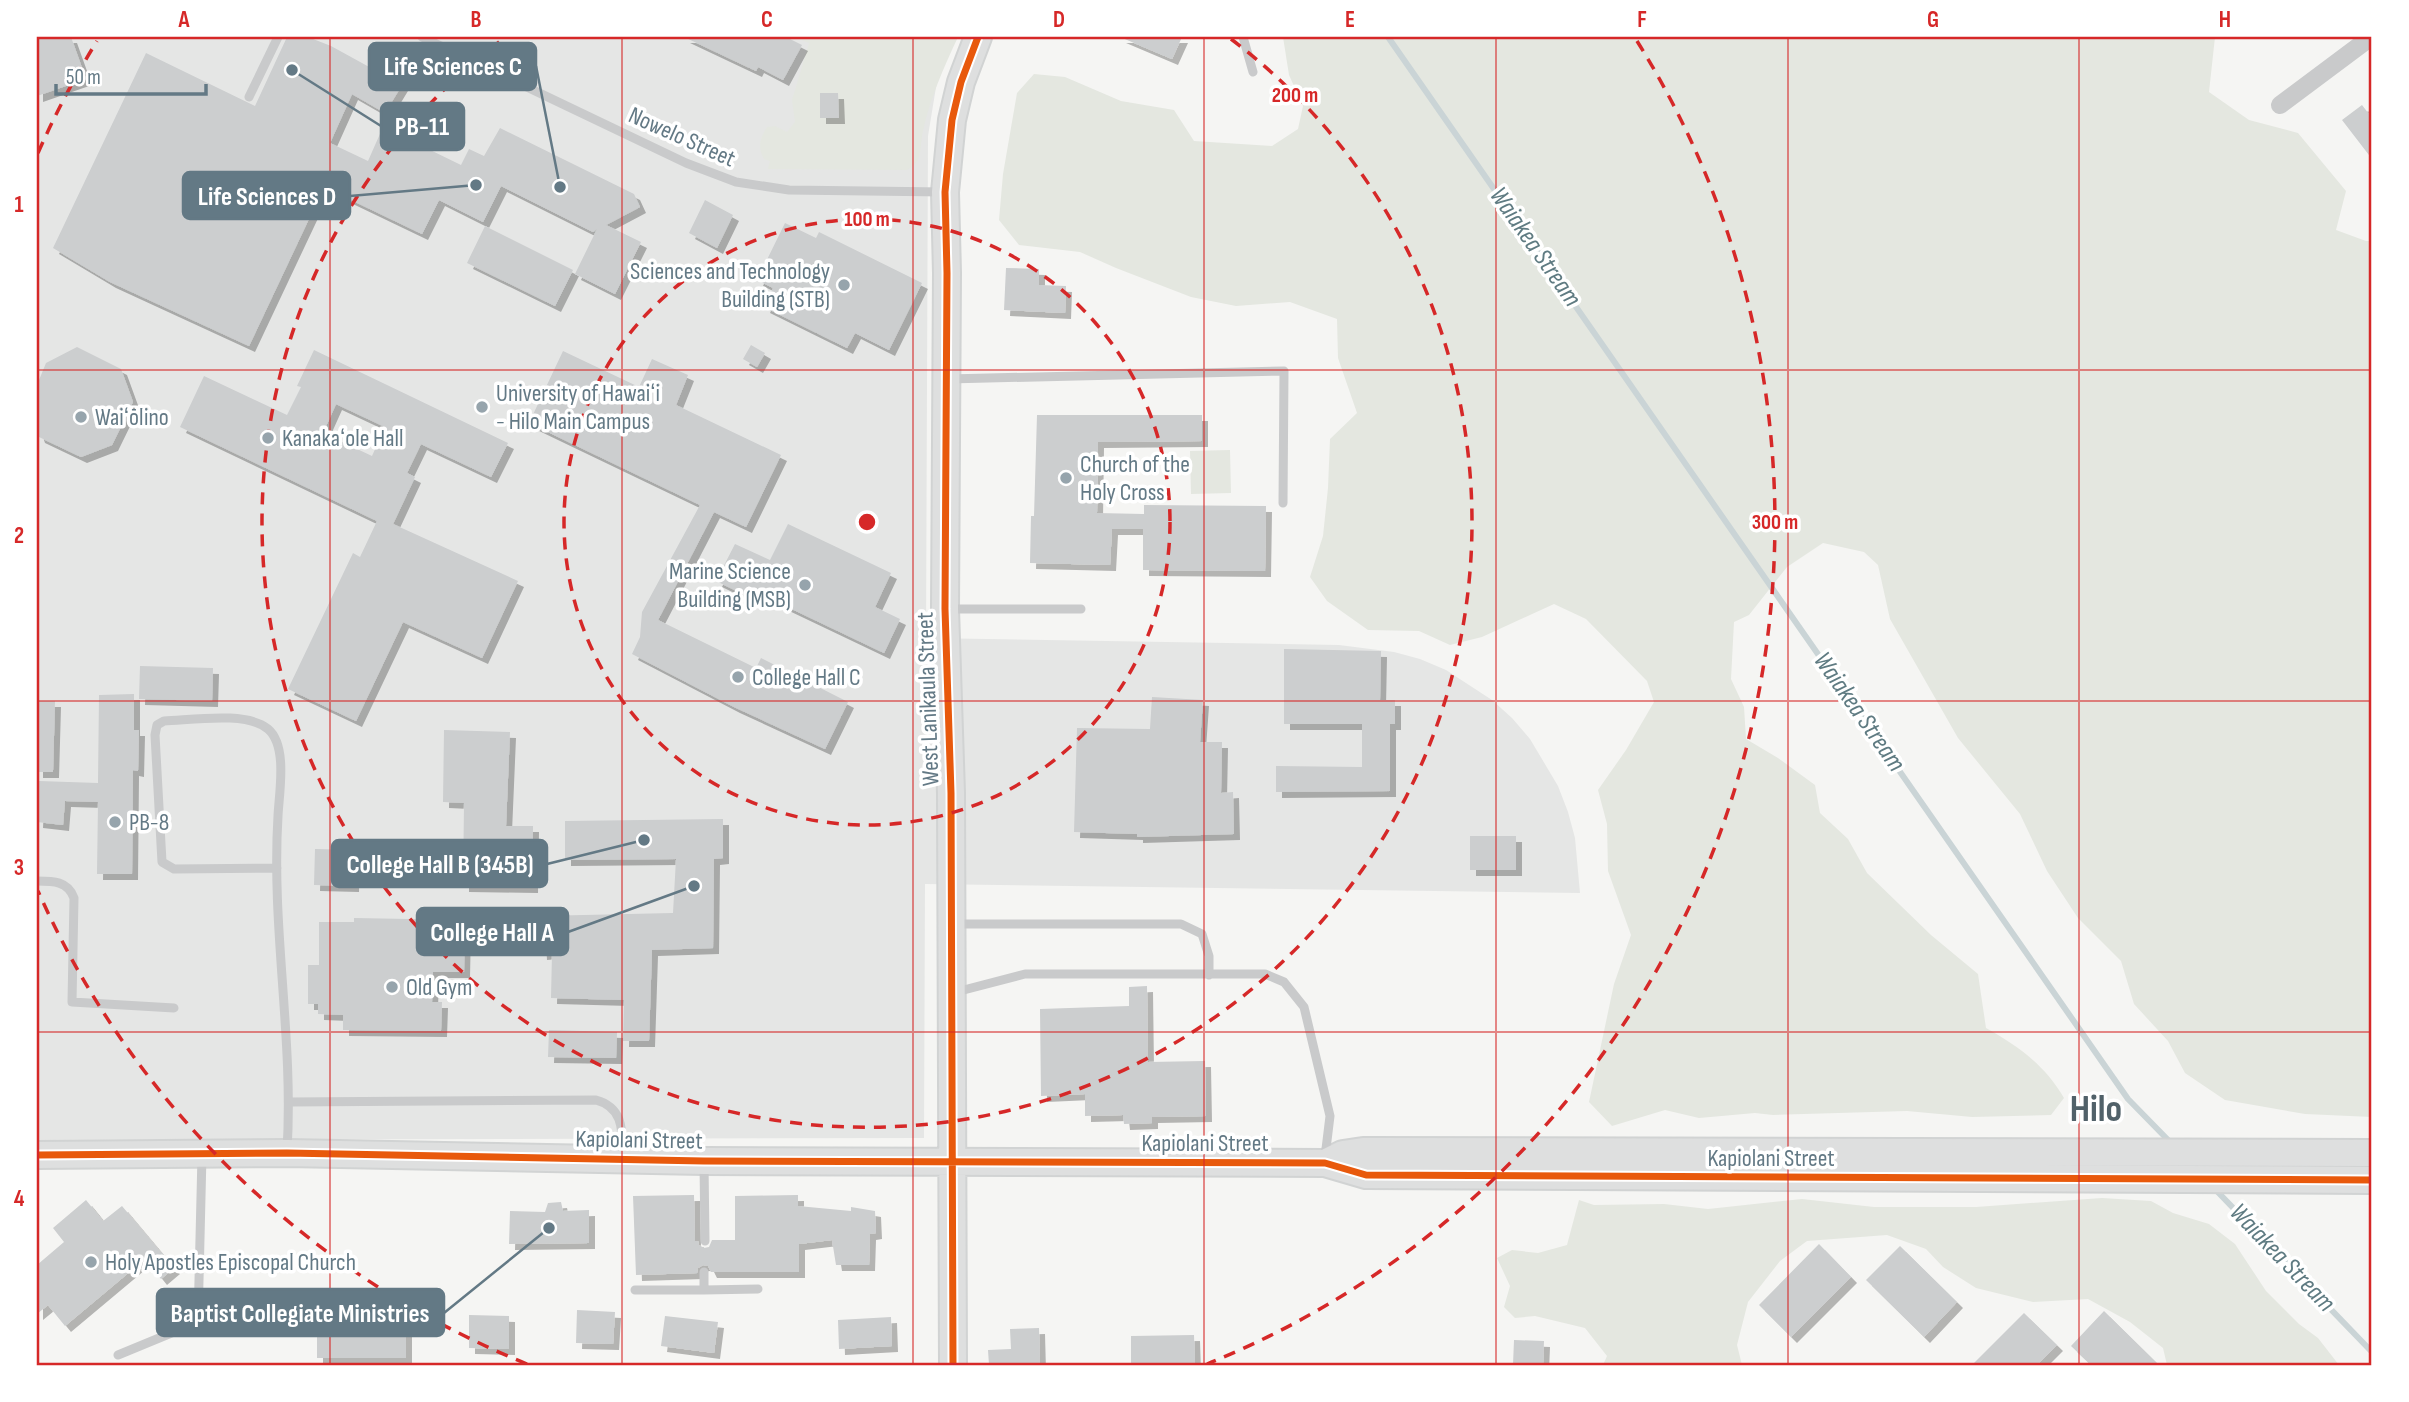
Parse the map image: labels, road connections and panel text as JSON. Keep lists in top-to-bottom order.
{
  "streets": {
    "street": ["West Lanikaula Street", "Kapiolani Street"],
    "lane": ["Nowelo Street"]
  },
  "crossings": [
    ["Nowelo Street", "West Lanikaula Street"],
    ["West Lanikaula Street", "Kapiolani Street"]
  ],
  "districts": ["Hilo"],
  "water": ["Waiakea Stream"],
  "places": [
    "PB-11",
    "Life Sciences D",
    "Life Sciences C",
    "Sciences and Technology Building (STB)",
    "University of Hawaiʻi - Hilo Main Campus",
    "Waiʻōlino",
    "Kanakaʻole Hall",
    "Church of the Holy Cross",
    "Marine Science Building (MSB)",
    "College Hall C",
    "PB-8",
    "College Hall B (345B)",
    "College Hall A",
    "Old Gym",
    "Baptist Collegiate Ministries",
    "Holy Apostles Episcopal Church"
  ],
  "scale_bar": "50 m",
  "grid": {
    "columns": [
      "A",
      "B",
      "C",
      "D",
      "E",
      "F",
      "G",
      "H"
    ],
    "rows": [
      "1",
      "2",
      "3",
      "4"
    ]
  },
  "rings": ["200 m", "100 m", "300 m"]
}
